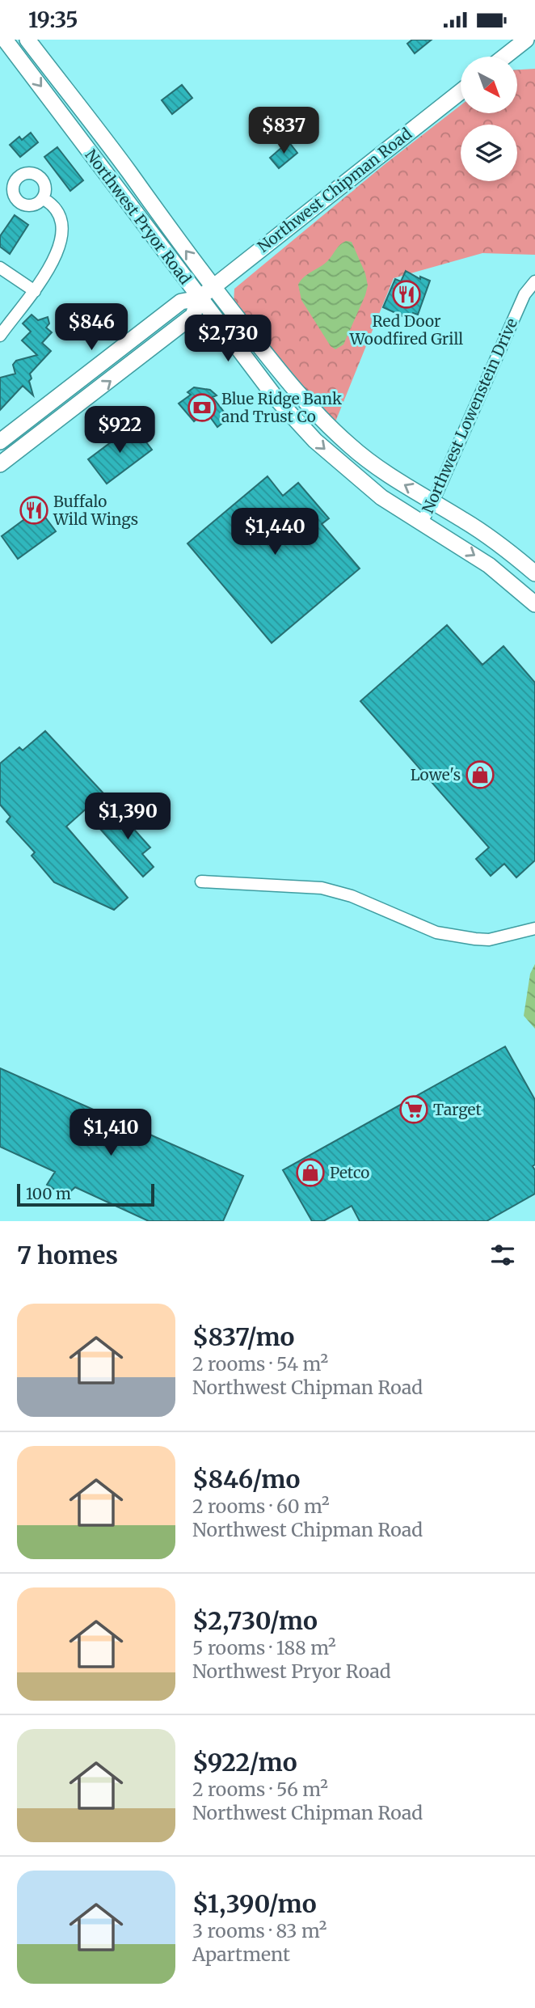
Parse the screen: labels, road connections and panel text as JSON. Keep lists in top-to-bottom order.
{
  "streets": {
    "main road": ["Northwest Chipman Road", "Northwest Pryor Road"],
    "street": ["Northwest Lowenstein Drive"]
  },
  "crossings": [
    ["Northwest Chipman Road", "Northwest Pryor Road"],
    ["Northwest Pryor Road", "Northwest Lowenstein Drive"]
  ],
  "places": {
    "restaurant": ["Red Door Woodfired Grill", "Buffalo Wild Wings"],
    "bank": ["Blue Ridge Bank and Trust Co"],
    "shop": ["Lowe's", "Petco"],
    "supermarket": ["Target"]
  },
  "scale_bar": "100 m",
  "north": "bottom right",
  "page": {
    "status": "19:35",
    "price": [
      "$837",
      "$846",
      "$2,730",
      "$922",
      "$1,440",
      "$1,390",
      "$1,410"
    ],
    "scale": "100 m",
    "heading": "7 homes",
    "list": [
      {
        "name": "$837/mo",
        "note": "2 rooms · 54 m² · Northwest Chipman Road"
      },
      {
        "name": "$846/mo",
        "note": "2 rooms · 60 m² · Northwest Chipman Road"
      },
      {
        "name": "$2,730/mo",
        "note": "5 rooms · 188 m² · Northwest Pryor Road"
      },
      {
        "name": "$922/mo",
        "note": "2 rooms · 56 m² · Northwest Chipman Road"
      },
      {
        "name": "$1,390/mo",
        "note": "3 rooms · 83 m² · Apartment"
      }
    ]
  }
}
